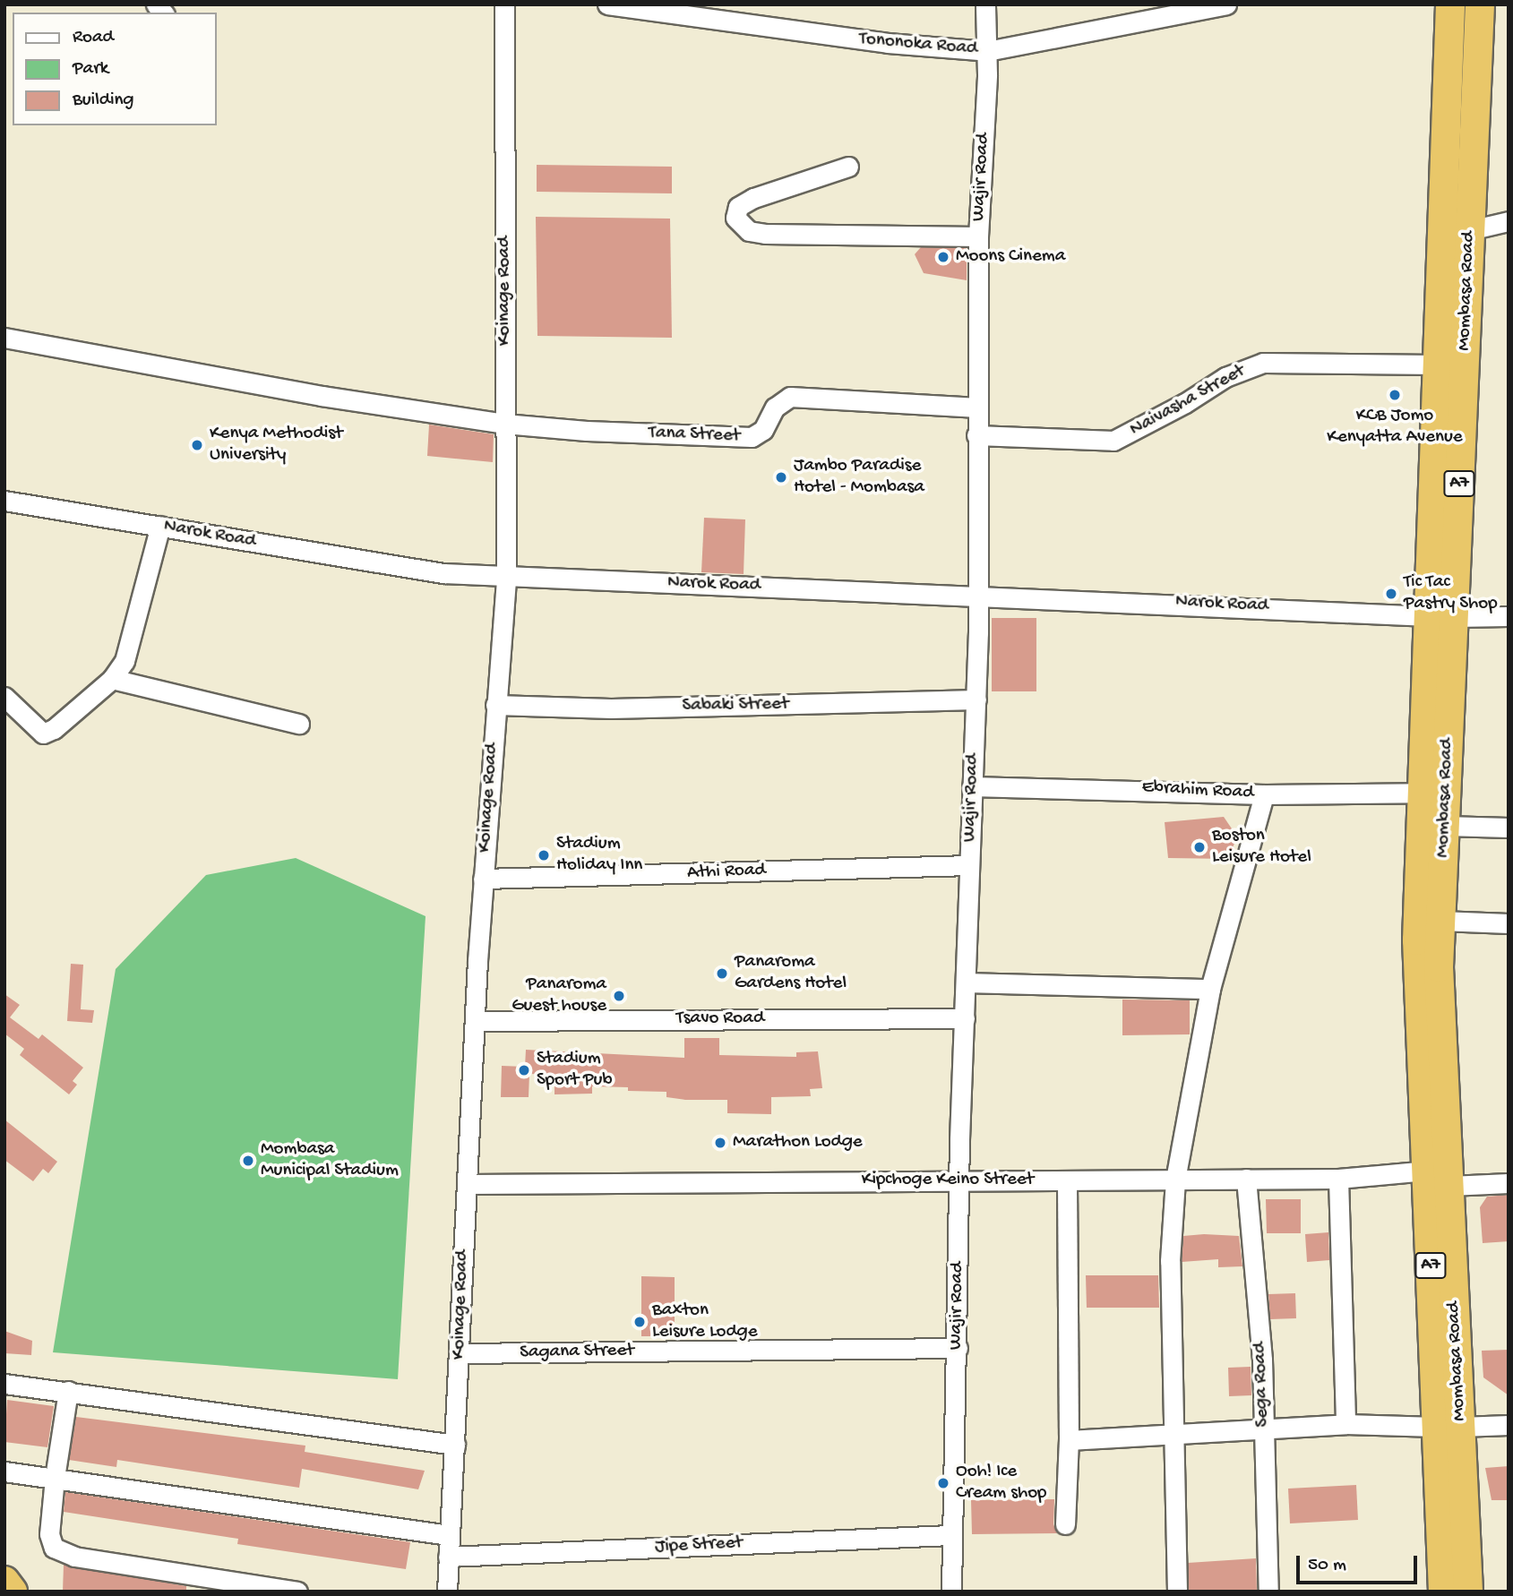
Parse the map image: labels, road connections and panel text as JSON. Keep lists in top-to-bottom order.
{
  "streets": {
    "highway": ["Mombasa Road", "A7"],
    "street": [
      "Tononoka Road",
      "Wajir Road",
      "Koinage Road",
      "Naivasha Street",
      "Tana Street",
      "Narok Road",
      "Sabaki Street",
      "Ebrahim Road",
      "Athi Road",
      "Tsavo Road",
      "Kipchoge Keino Street",
      "Sagana Street",
      "Sega Road",
      "Jipe Street"
    ]
  },
  "crossings": [
    ["Tononoka Road", "Wajir Road"],
    ["Wajir Road", "Naivasha Street"],
    ["Wajir Road", "Tana Street"],
    ["Wajir Road", "Narok Road"],
    ["Wajir Road", "Sabaki Street"],
    ["Wajir Road", "Ebrahim Road"],
    ["Wajir Road", "Athi Road"],
    ["Wajir Road", "Tsavo Road"],
    ["Wajir Road", "Kipchoge Keino Street"],
    ["Wajir Road", "Sagana Street"],
    ["Wajir Road", "Jipe Street"],
    ["Koinage Road", "Tana Street"],
    ["Koinage Road", "Narok Road"],
    ["Koinage Road", "Sabaki Street"],
    ["Koinage Road", "Athi Road"],
    ["Koinage Road", "Tsavo Road"],
    ["Koinage Road", "Kipchoge Keino Street"],
    ["Koinage Road", "Sagana Street"],
    ["Koinage Road", "Jipe Street"],
    ["Mombasa Road", "Naivasha Street"],
    ["Mombasa Road", "Narok Road"],
    ["Mombasa Road", "Ebrahim Road"],
    ["Mombasa Road", "Kipchoge Keino Street"],
    ["Kipchoge Keino Street", "Sega Road"]
  ],
  "places": [
    "Moons Cinema",
    "KCB Jomo Kenyatta Avenue",
    "Kenya Methodist University",
    "Jambo Paradise Hotel - Mombasa",
    "Tic Tac Pastry Shop",
    "Boston Leisure Hotel",
    "Stadium Holiday Inn",
    "Panaroma Gardens Hotel",
    "Panaroma Guest house",
    "Stadium Sport Pub",
    "Marathon Lodge",
    "Mombasa Municipal Stadium",
    "Baxton Leisure Lodge",
    "Ooh! Ice Cream shop"
  ],
  "legend": ["Road", "Park", "Building"],
  "scale_bar": "50 m"
}
